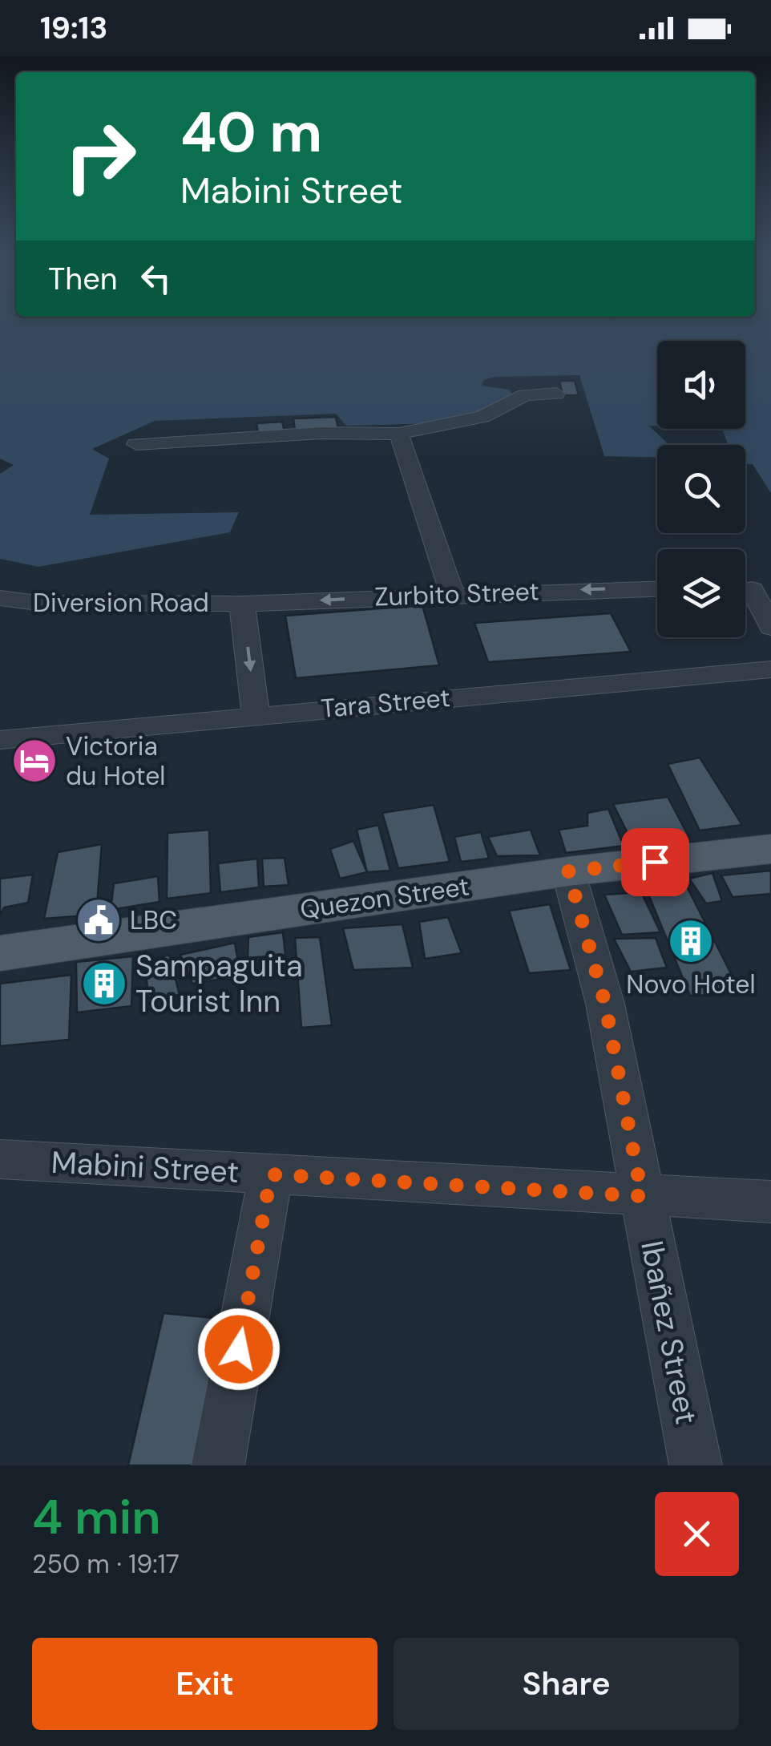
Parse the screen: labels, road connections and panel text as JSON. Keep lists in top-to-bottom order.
{
  "streets": {
    "main road": ["Quezon Street"],
    "street": [
      "Zurbito Street",
      "Diversion Road",
      "Tara Street",
      "Mabini Street",
      "Ibañez Street"
    ]
  },
  "crossings": [
    ["Zurbito Street", "Diversion Road"],
    ["Quezon Street", "Ibañez Street"],
    ["Mabini Street", "Ibañez Street"]
  ],
  "places": {
    "hotel": ["Victoria du Hotel"],
    "public building": ["LBC"],
    "building": ["Novo Hotel", "Sampaguita Tourist Inn"]
  },
  "page": {
    "status": "19:13",
    "turn": ["40 m", "Mabini Street"],
    "then": "Then",
    "heading": ["4 min", "250 m · 19:17"],
    "buttons": ["Exit", "Share"]
  }
}
